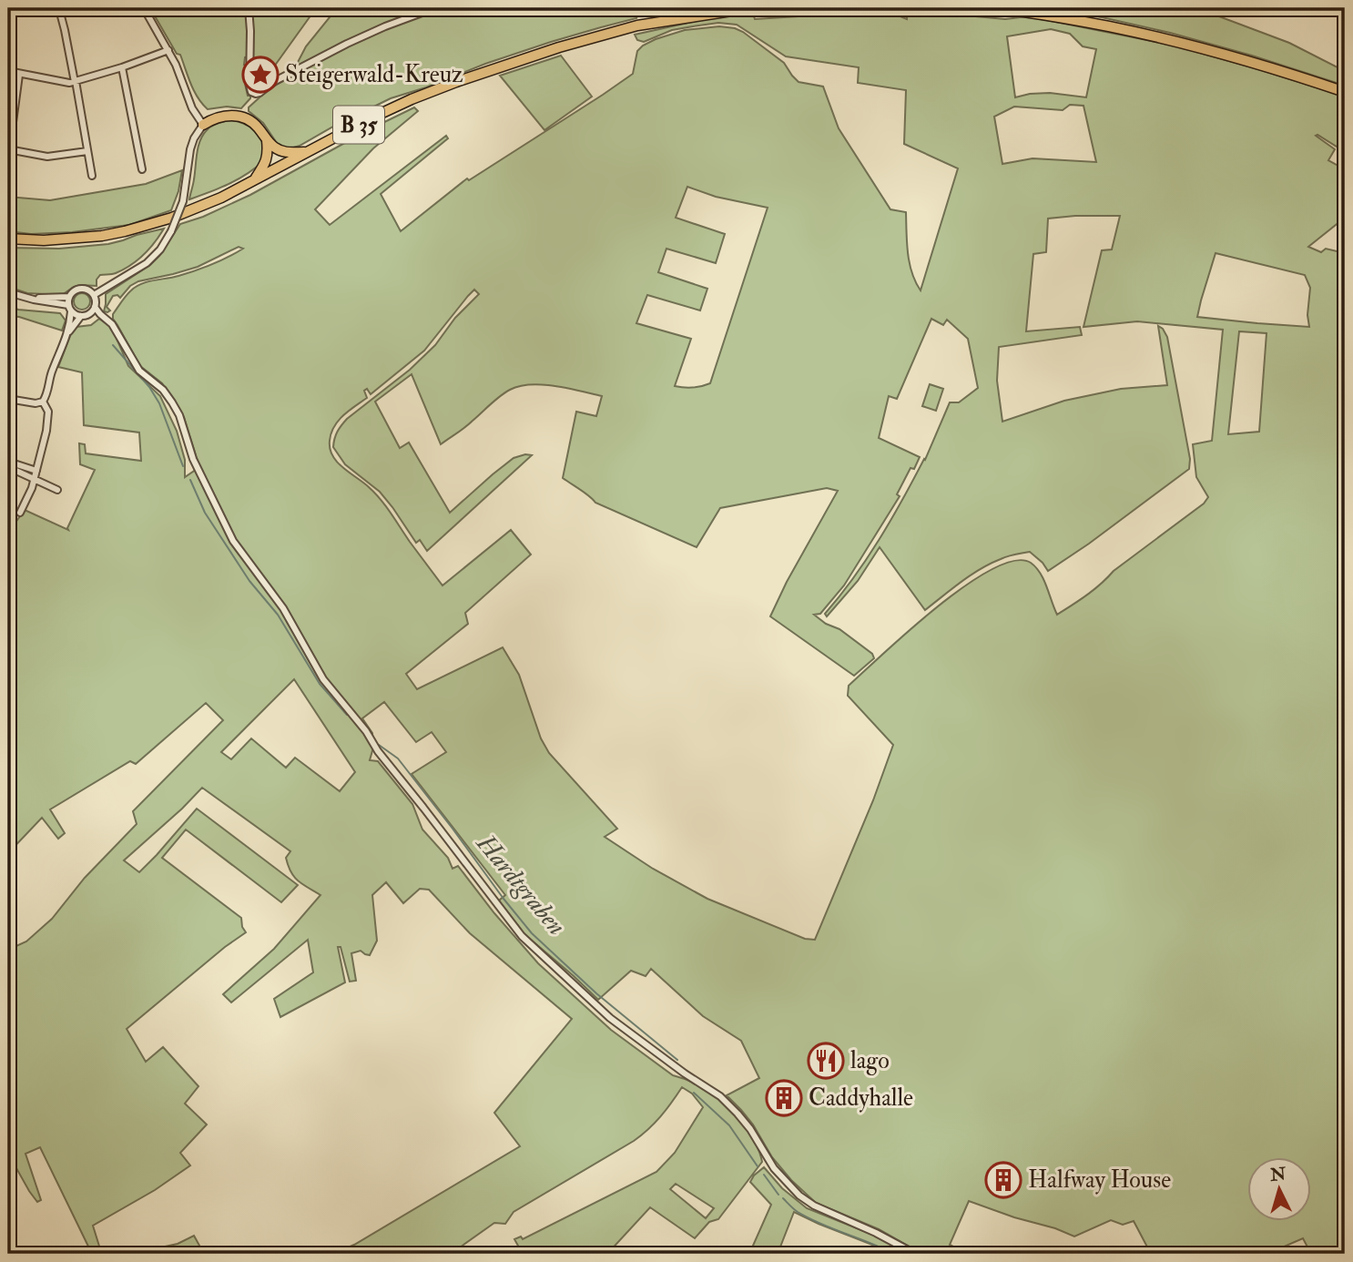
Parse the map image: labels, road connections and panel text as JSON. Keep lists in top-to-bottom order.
{
  "streets": {
    "main road": ["B 35"]
  },
  "water": ["Hardtgraben"],
  "places": {
    "place": ["Steigerwald-Kreuz"],
    "restaurant": ["lago"],
    "building": ["Caddyhalle", "Halfway House"]
  },
  "north": "top"
}
